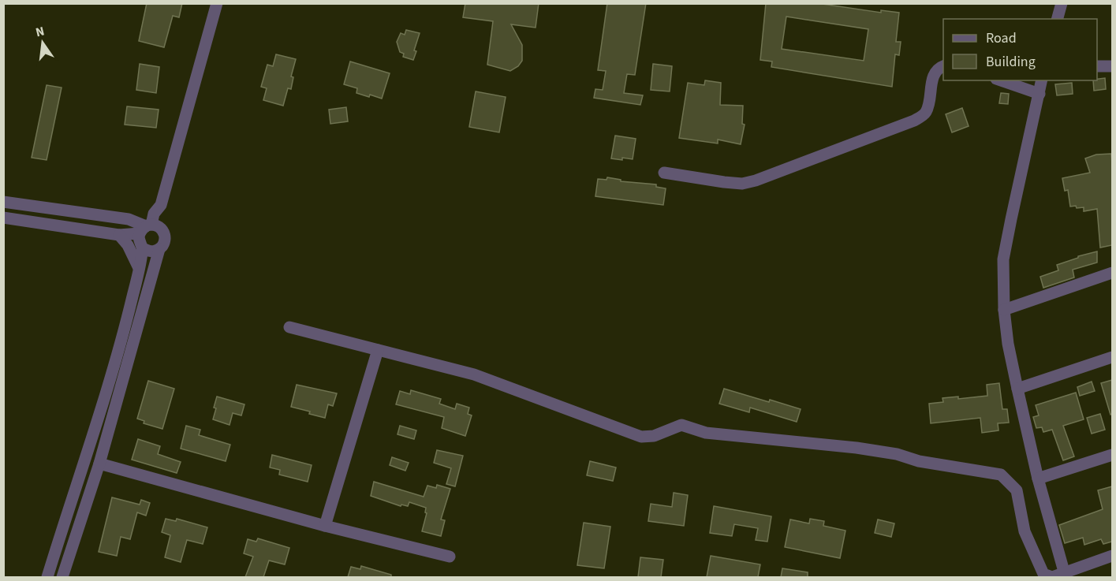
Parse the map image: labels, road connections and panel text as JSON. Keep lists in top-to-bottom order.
{
  "legend": ["Road", "Building"],
  "north": "top"
}
